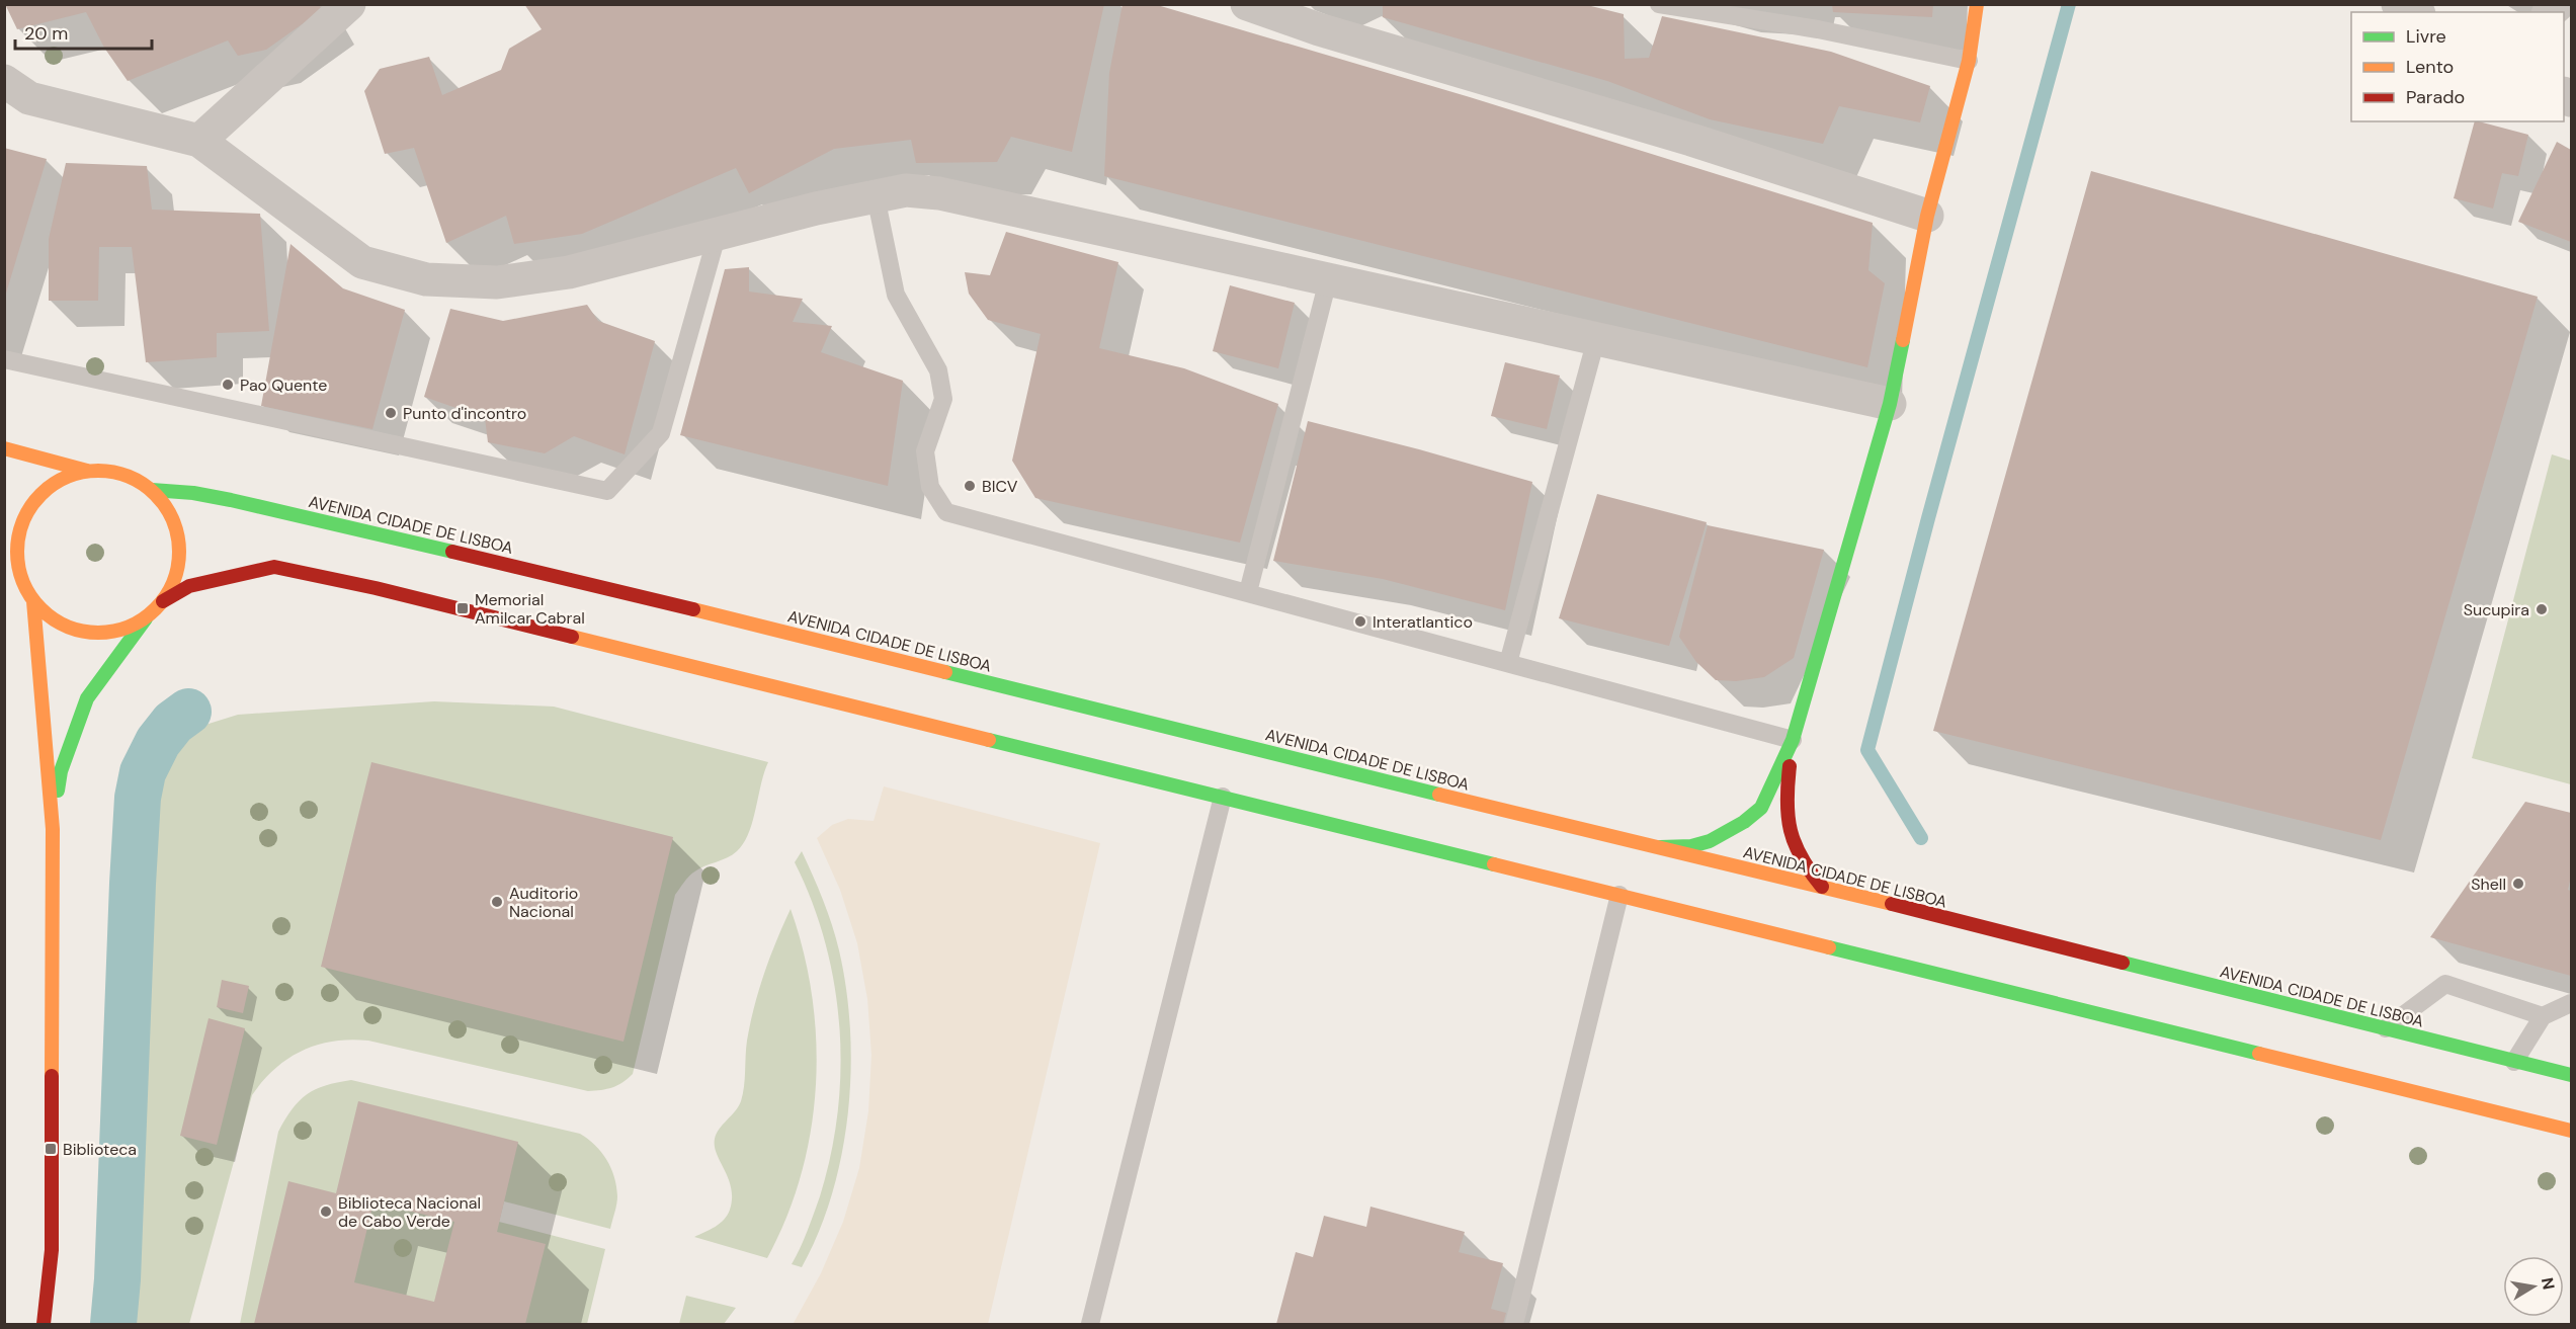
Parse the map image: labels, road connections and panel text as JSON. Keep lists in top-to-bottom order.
{
  "streets": {
    "main road": ["AVENIDA CIDADE DE LISBOA"]
  },
  "places": {
    "other": [
      "Pao Quente",
      "Punto d'incontro",
      "BICV",
      "Sucupira",
      "Interatlantico",
      "Shell",
      "Auditorio Nacional",
      "Biblioteca Nacional de Cabo Verde"
    ],
    "transit": ["Memorial Amilcar Cabral", "Biblioteca"]
  },
  "legend": ["Livre", "Lento", "Parado"],
  "scale_bar": "20 m",
  "north": "right"
}
